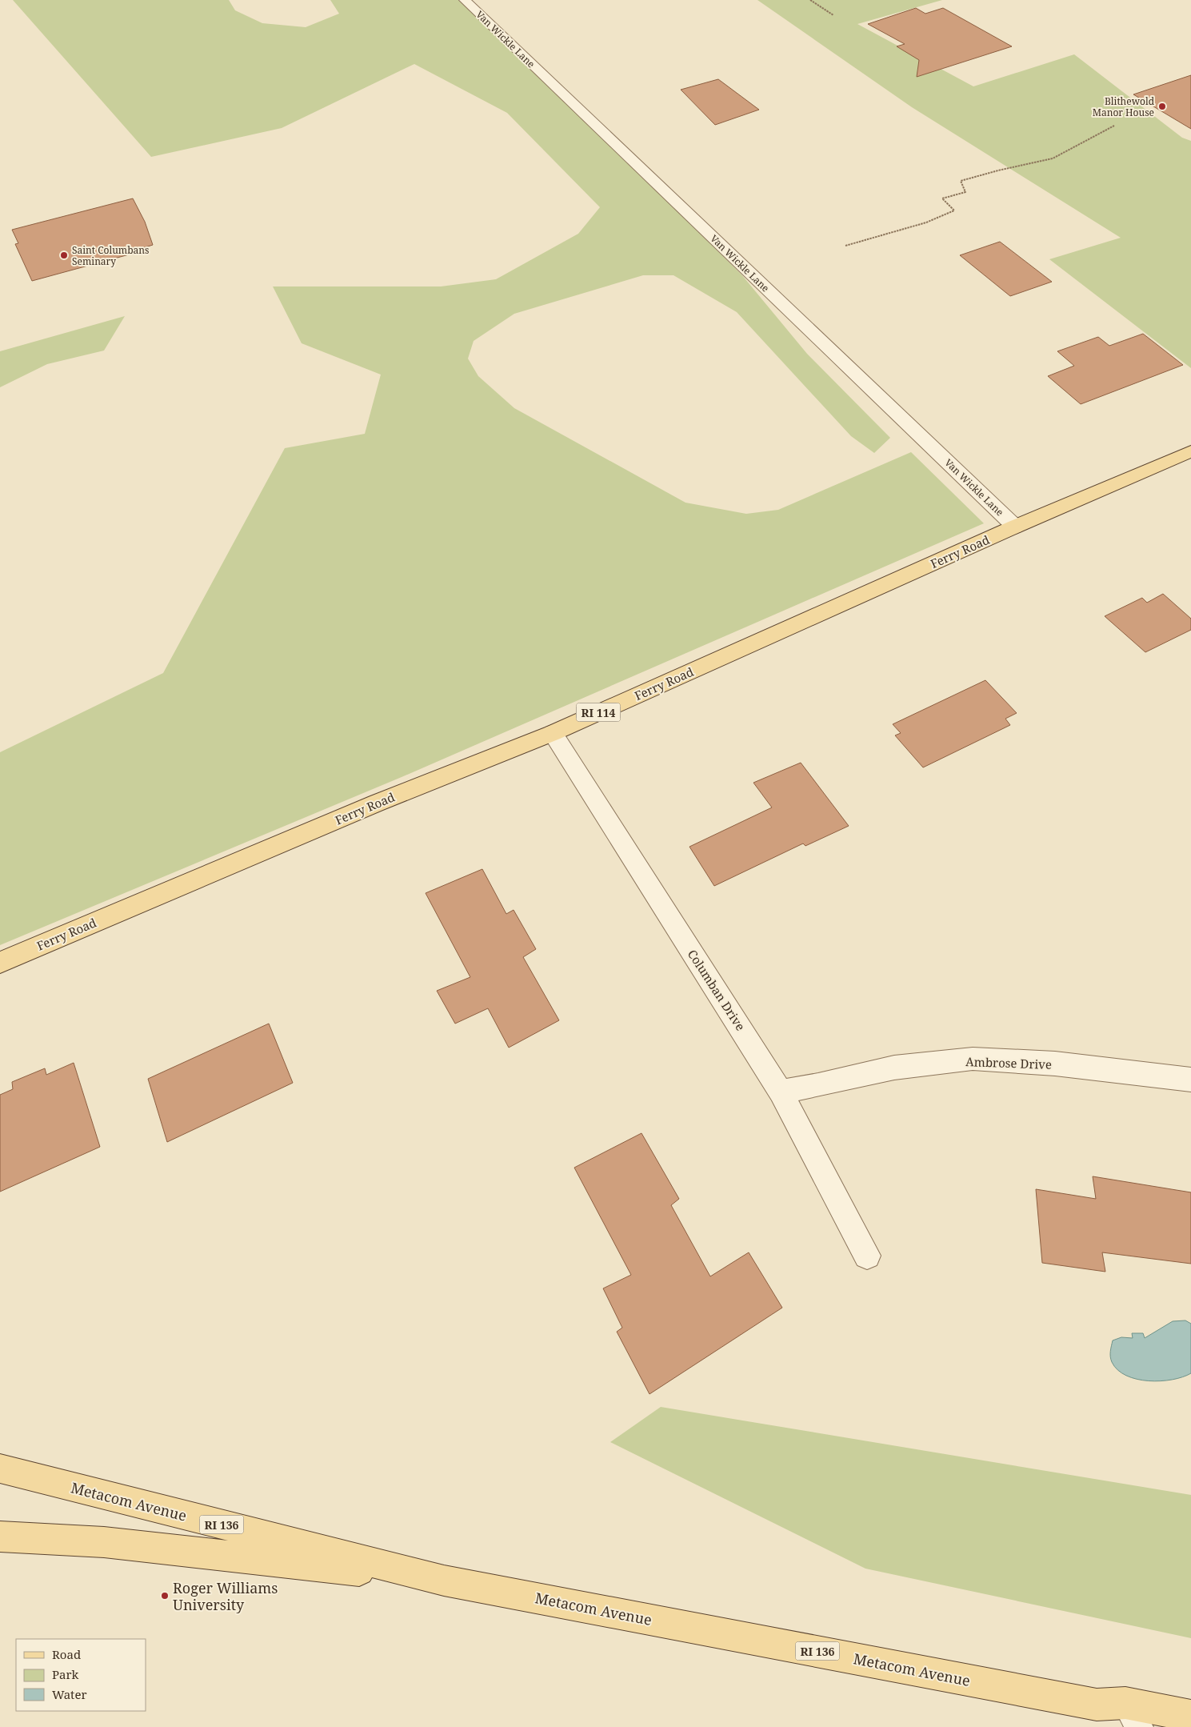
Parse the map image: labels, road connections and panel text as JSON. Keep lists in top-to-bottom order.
{
  "streets": {
    "main road": [
      "Ferry Road",
      "RI 114",
      "Metacom Avenue",
      "RI 136"
    ],
    "street": ["Van Wickle Lane", "Columban Drive", "Ambrose Drive"]
  },
  "crossings": [
    ["Van Wickle Lane", "Ferry Road"],
    ["Ferry Road", "Columban Drive"],
    ["Columban Drive", "Ambrose Drive"]
  ],
  "places": ["Blithewold Manor House", "Saint Columbans Seminary", "Roger Williams University"],
  "legend": ["Road", "Park", "Water"]
}
